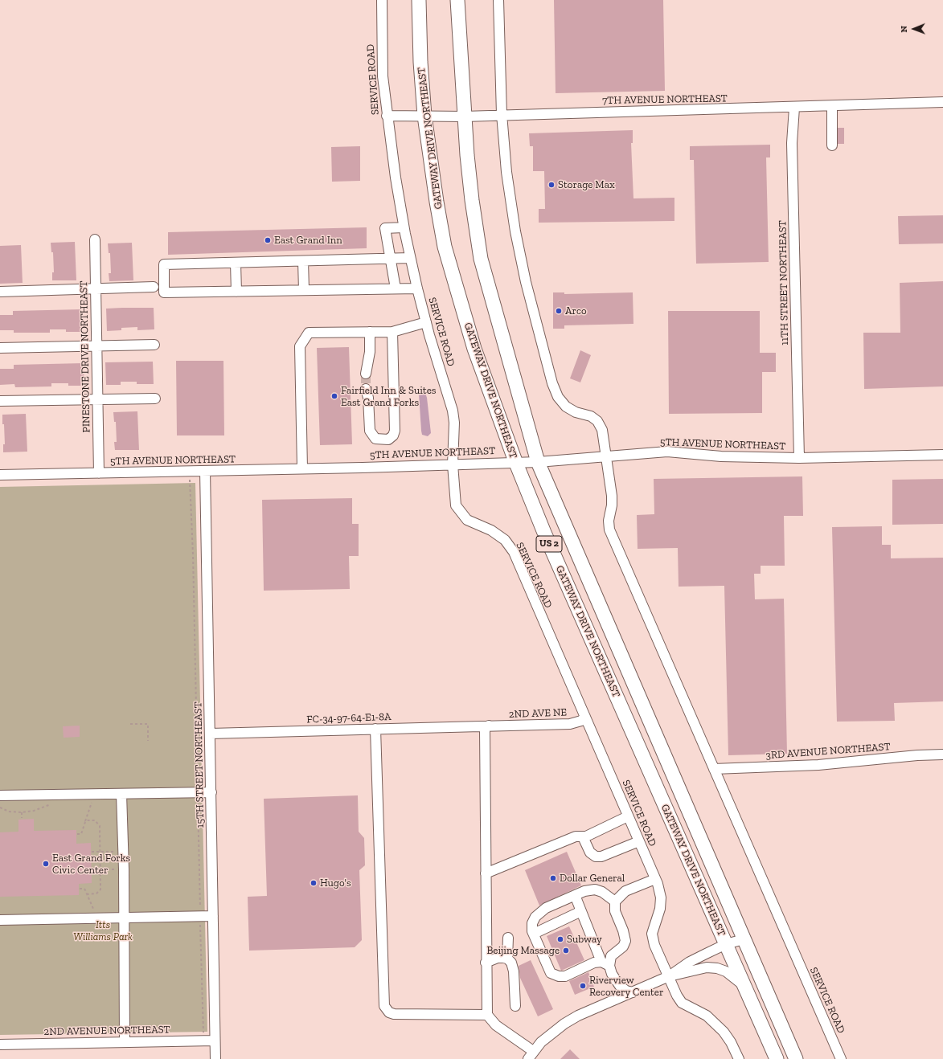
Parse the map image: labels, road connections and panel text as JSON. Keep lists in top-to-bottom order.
{
  "streets": {
    "highway": ["GATEWAY DRIVE NORTHEAST", "US 2"],
    "street": [
      "SERVICE ROAD",
      "7TH AVENUE NORTHEAST",
      "11TH STREET NORTHEAST",
      "PINESTONE DRIVE NORTHEAST",
      "5TH AVENUE NORTHEAST",
      "2ND AVE NE",
      "FC-34-97-64-E1-8A",
      "3RD AVENUE NORTHEAST",
      "15TH STREET NORTHEAST",
      "2ND AVENUE NORTHEAST"
    ]
  },
  "crossings": [
    ["SERVICE ROAD", "7TH AVENUE NORTHEAST"],
    ["SERVICE ROAD", "5TH AVENUE NORTHEAST"],
    ["SERVICE ROAD", "2ND AVE NE"],
    ["SERVICE ROAD", "3RD AVENUE NORTHEAST"],
    ["7TH AVENUE NORTHEAST", "GATEWAY DRIVE NORTHEAST"],
    ["7TH AVENUE NORTHEAST", "11TH STREET NORTHEAST"],
    ["GATEWAY DRIVE NORTHEAST", "5TH AVENUE NORTHEAST"],
    ["11TH STREET NORTHEAST", "5TH AVENUE NORTHEAST"],
    ["PINESTONE DRIVE NORTHEAST", "5TH AVENUE NORTHEAST"],
    ["5TH AVENUE NORTHEAST", "15TH STREET NORTHEAST"],
    ["2ND AVE NE", "FC-34-97-64-E1-8A"],
    ["FC-34-97-64-E1-8A", "15TH STREET NORTHEAST"],
    ["15TH STREET NORTHEAST", "2ND AVENUE NORTHEAST"]
  ],
  "parks": ["Itts Williams Park"],
  "places": [
    "Storage Max",
    "East Grand Inn",
    "Arco",
    "Fairfield Inn & Suites East Grand Forks",
    "East Grand Forks Civic Center",
    "Dollar General",
    "Hugo's",
    "Subway",
    "Beijing Massage",
    "Riverview Recovery Center"
  ],
  "north": "left"
}
